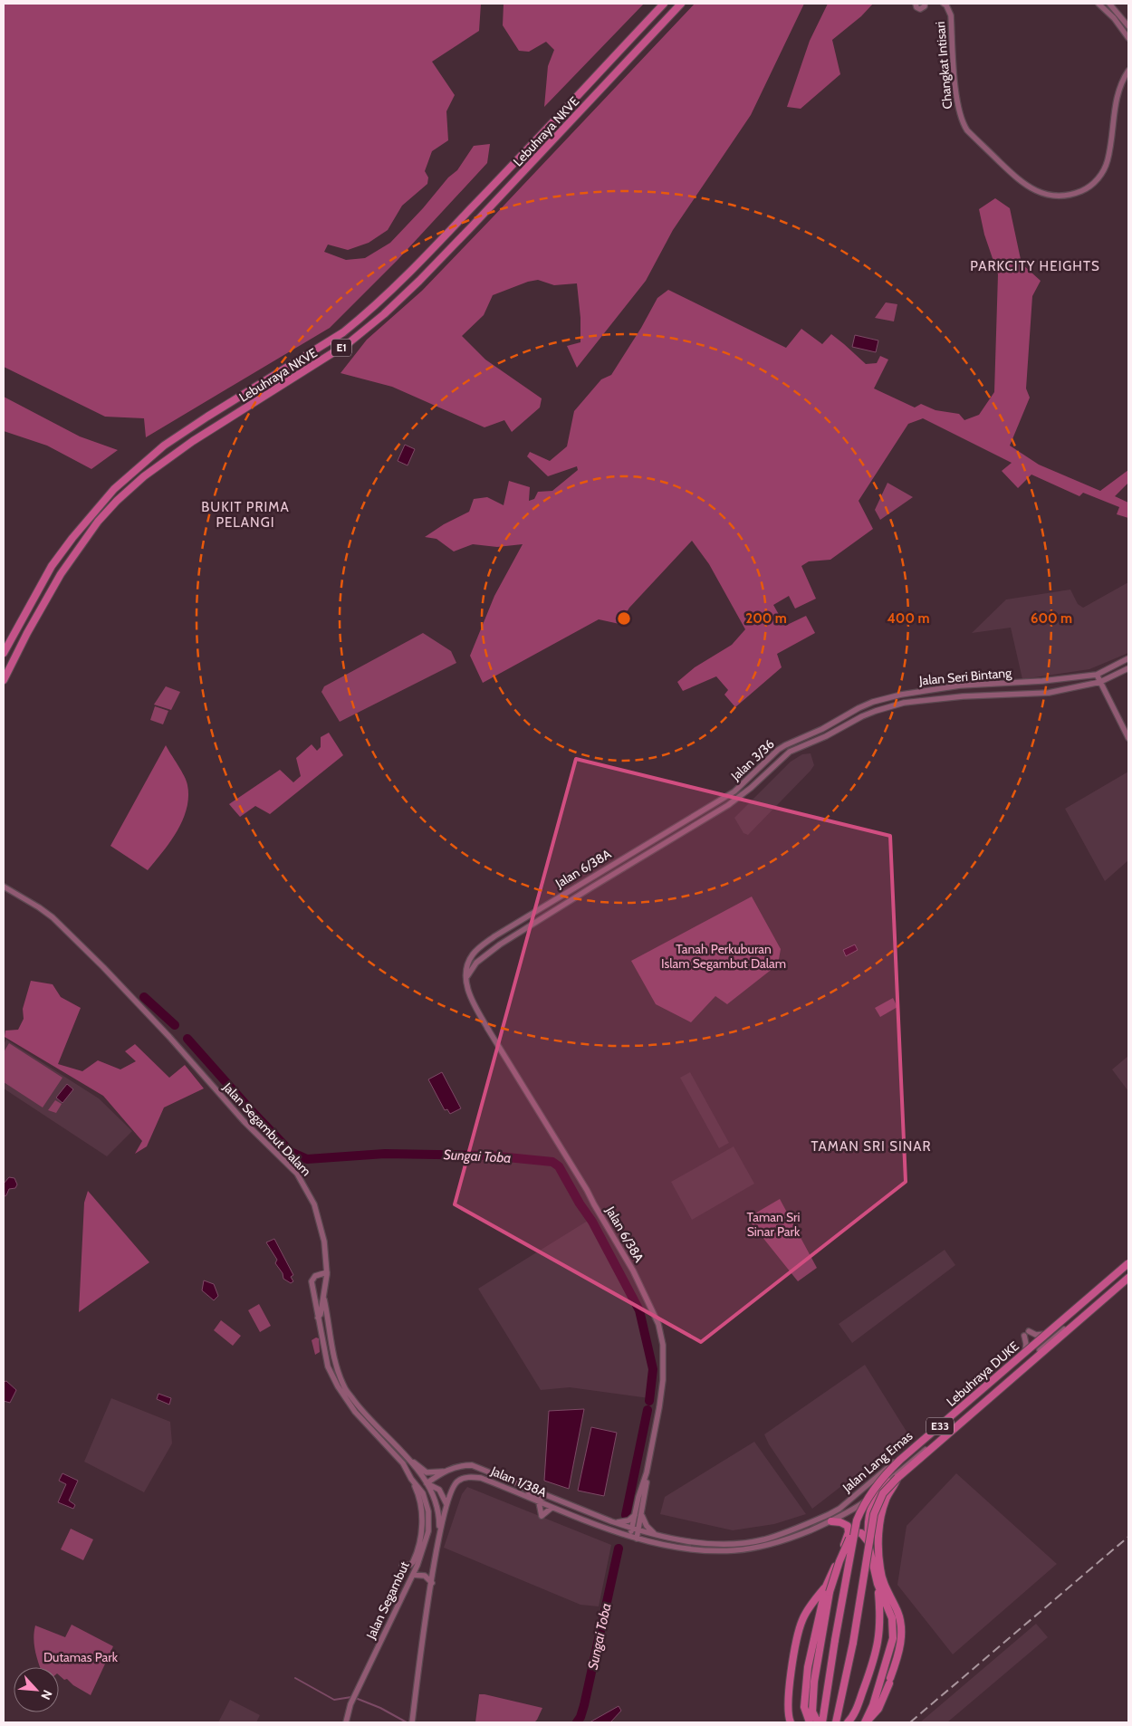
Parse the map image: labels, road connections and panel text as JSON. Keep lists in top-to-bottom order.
{
  "streets": {
    "highway": [
      "Lebuhraya NKVE",
      "E1",
      "Lebuhraya DUKE",
      "E33"
    ],
    "street": [
      "Changkat Intisari",
      "Jalan Seri Bintang",
      "Jalan 3/36",
      "Jalan 6/38A",
      "Jalan Segambut Dalam",
      "Jalan Lang Emas",
      "Jalan 1/38A",
      "Jalan Segambut"
    ]
  },
  "crossings": [
    ["Jalan Seri Bintang", "Jalan 3/36"],
    ["Jalan 3/36", "Jalan 6/38A"],
    ["Jalan 6/38A", "Jalan Lang Emas"],
    ["Jalan 6/38A", "Jalan 1/38A"],
    ["Jalan Segambut Dalam", "Jalan Segambut"],
    ["Lebuhraya DUKE", "Jalan Lang Emas"],
    ["Jalan Lang Emas", "Jalan 1/38A"]
  ],
  "districts": ["PARKCITY HEIGHTS", "BUKIT PRIMA PELANGI", "TAMAN SRI SINAR"],
  "water": ["Sungai Toba"],
  "parks": ["Tanah Perkuburan Islam Segambut Dalam", "Taman Sri Sinar Park", "Dutamas Park"],
  "north": "bottom right",
  "rings": ["200 m", "400 m", "600 m"]
}
